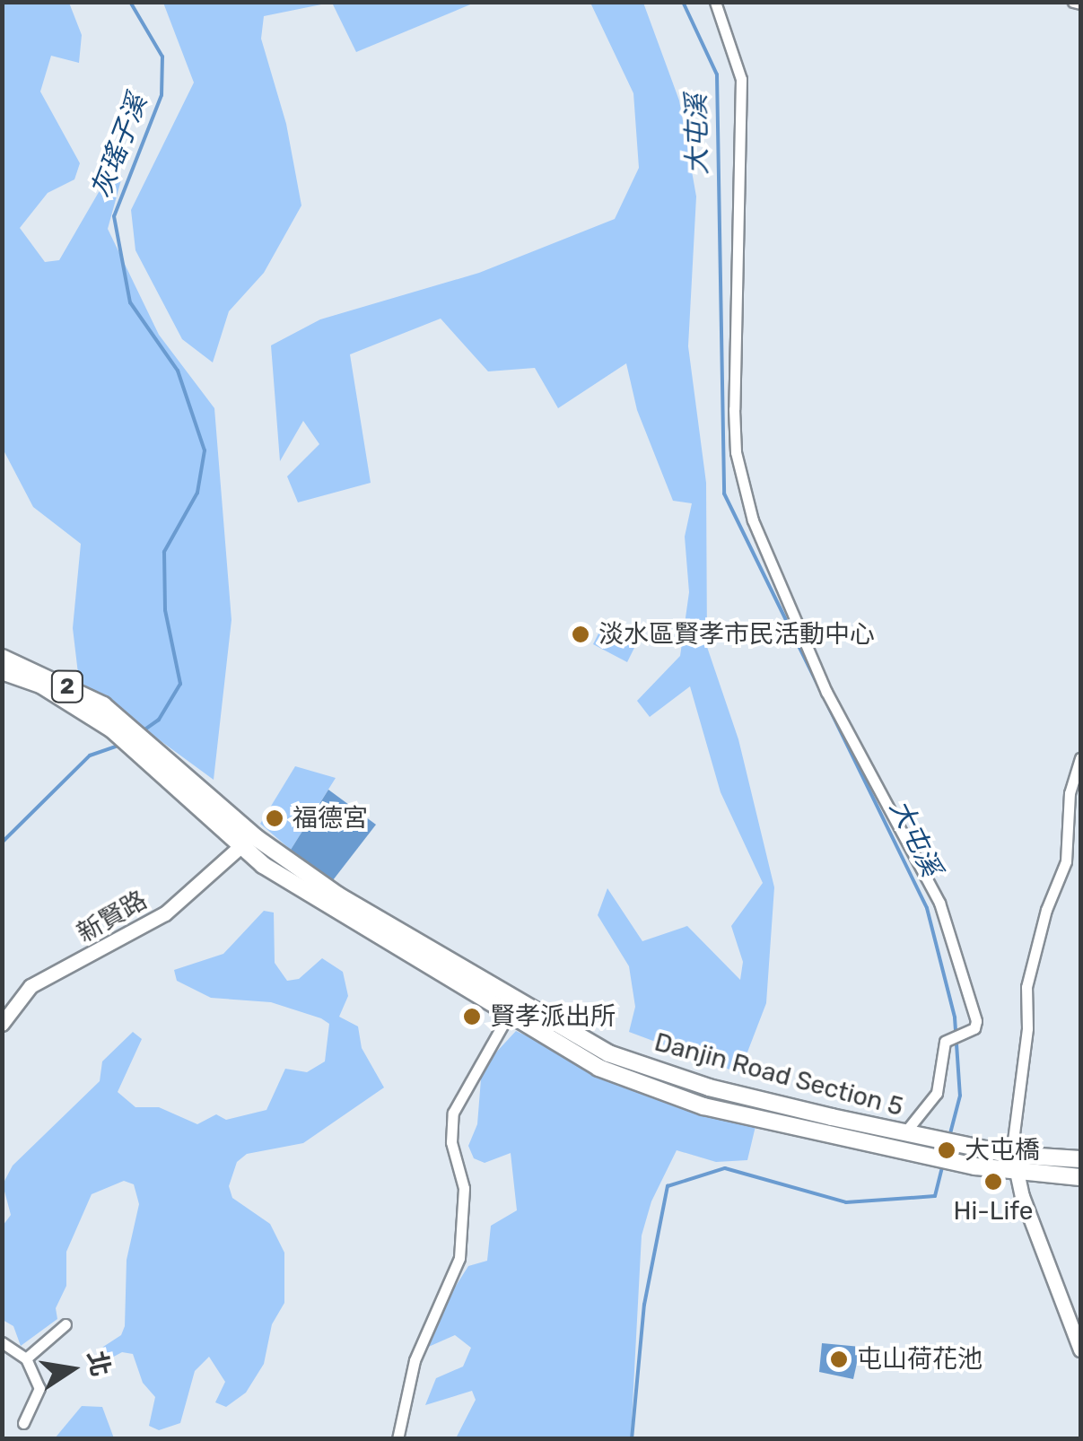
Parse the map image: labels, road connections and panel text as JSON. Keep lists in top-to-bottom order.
{
  "streets": {
    "main road": ["2", "Danjin Road Section 5"],
    "street": ["新賢路"]
  },
  "crossings": [
    ["2", "新賢路"],
    ["2", "Danjin Road Section 5"],
    ["新賢路", "Danjin Road Section 5"]
  ],
  "water": ["大屯溪", "灰瑤子溪"],
  "places": [
    "淡水區賢孝市民活動中心",
    "福德宮",
    "賢孝派出所",
    "大屯橋",
    "Hi-Life",
    "屯山荷花池"
  ],
  "north": "right"
}
